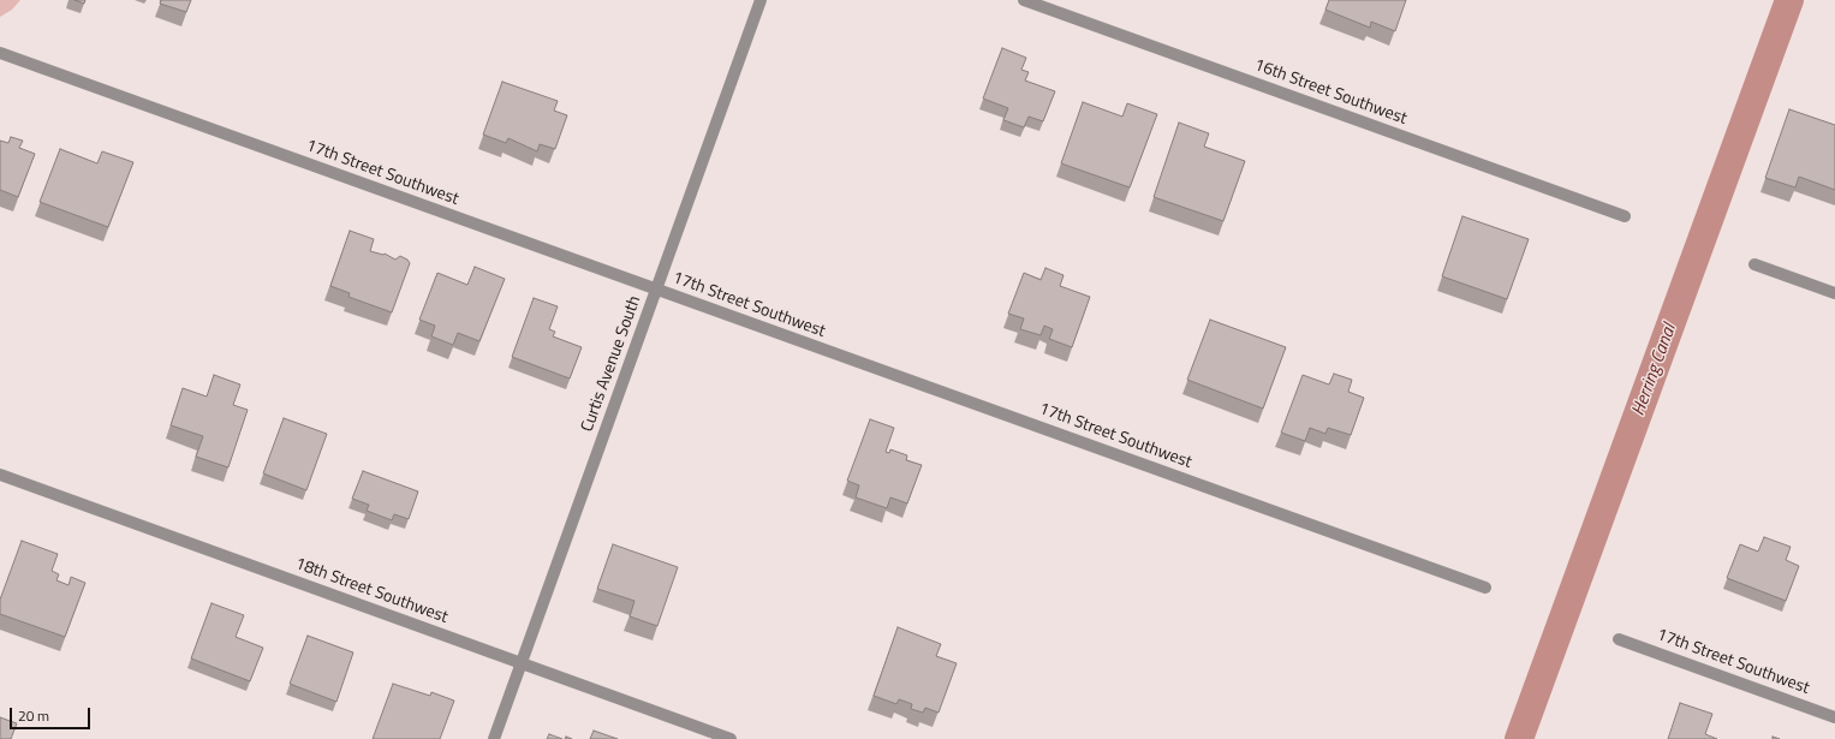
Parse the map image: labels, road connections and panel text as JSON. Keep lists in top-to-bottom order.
{
  "streets": {
    "street": [
      "16th Street Southwest",
      "17th Street Southwest",
      "Curtis Avenue South",
      "18th Street Southwest"
    ]
  },
  "crossings": [
    ["17th Street Southwest", "Curtis Avenue South"],
    ["Curtis Avenue South", "18th Street Southwest"]
  ],
  "water": ["Herring Canal"],
  "scale_bar": "20 m"
}
